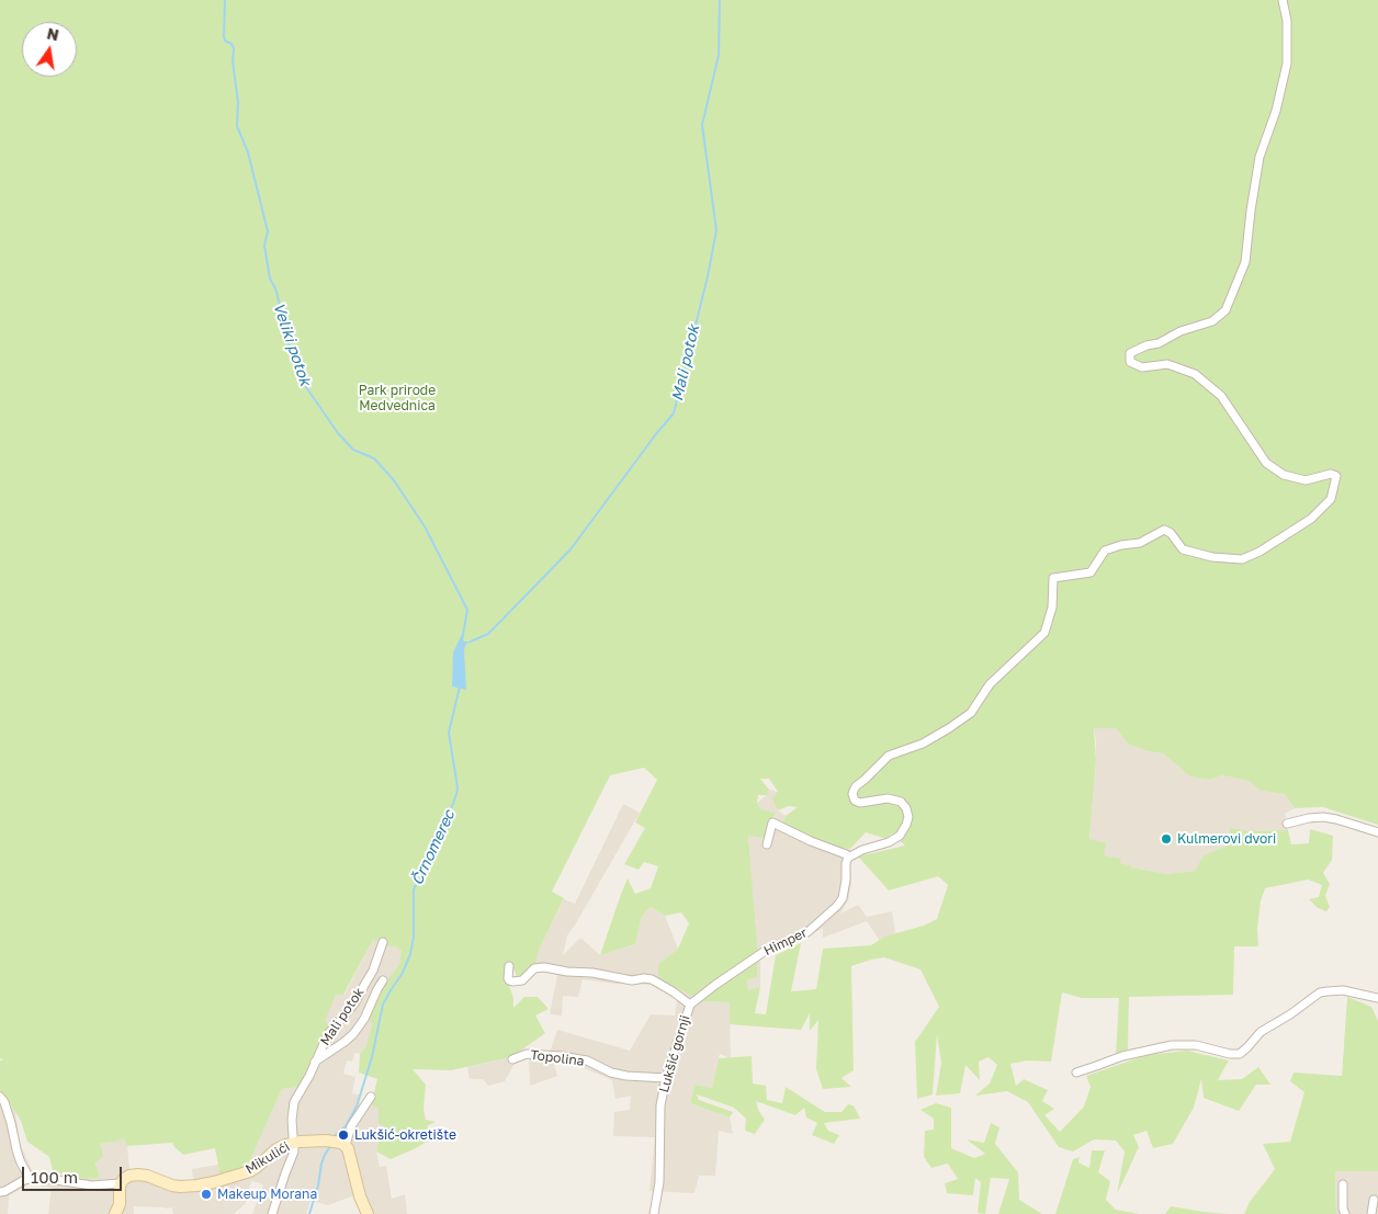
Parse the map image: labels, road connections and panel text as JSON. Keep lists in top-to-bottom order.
{
  "streets": {
    "street": [
      "Himper",
      "Mali potok",
      "Lukšić gornji",
      "Topolina",
      "Mikulići"
    ]
  },
  "crossings": [
    ["Himper", "Lukšić gornji"],
    ["Mali potok", "Mikulići"],
    ["Lukšić gornji", "Topolina"]
  ],
  "water": ["Veliki potok", "Mali potok", "Črnomerec"],
  "parks": ["Park prirode Medvednica"],
  "places": ["Kulmerovi dvori", "Lukšić-okretište", "Makeup Morana"],
  "scale_bar": "100 m",
  "north": "top"
}
